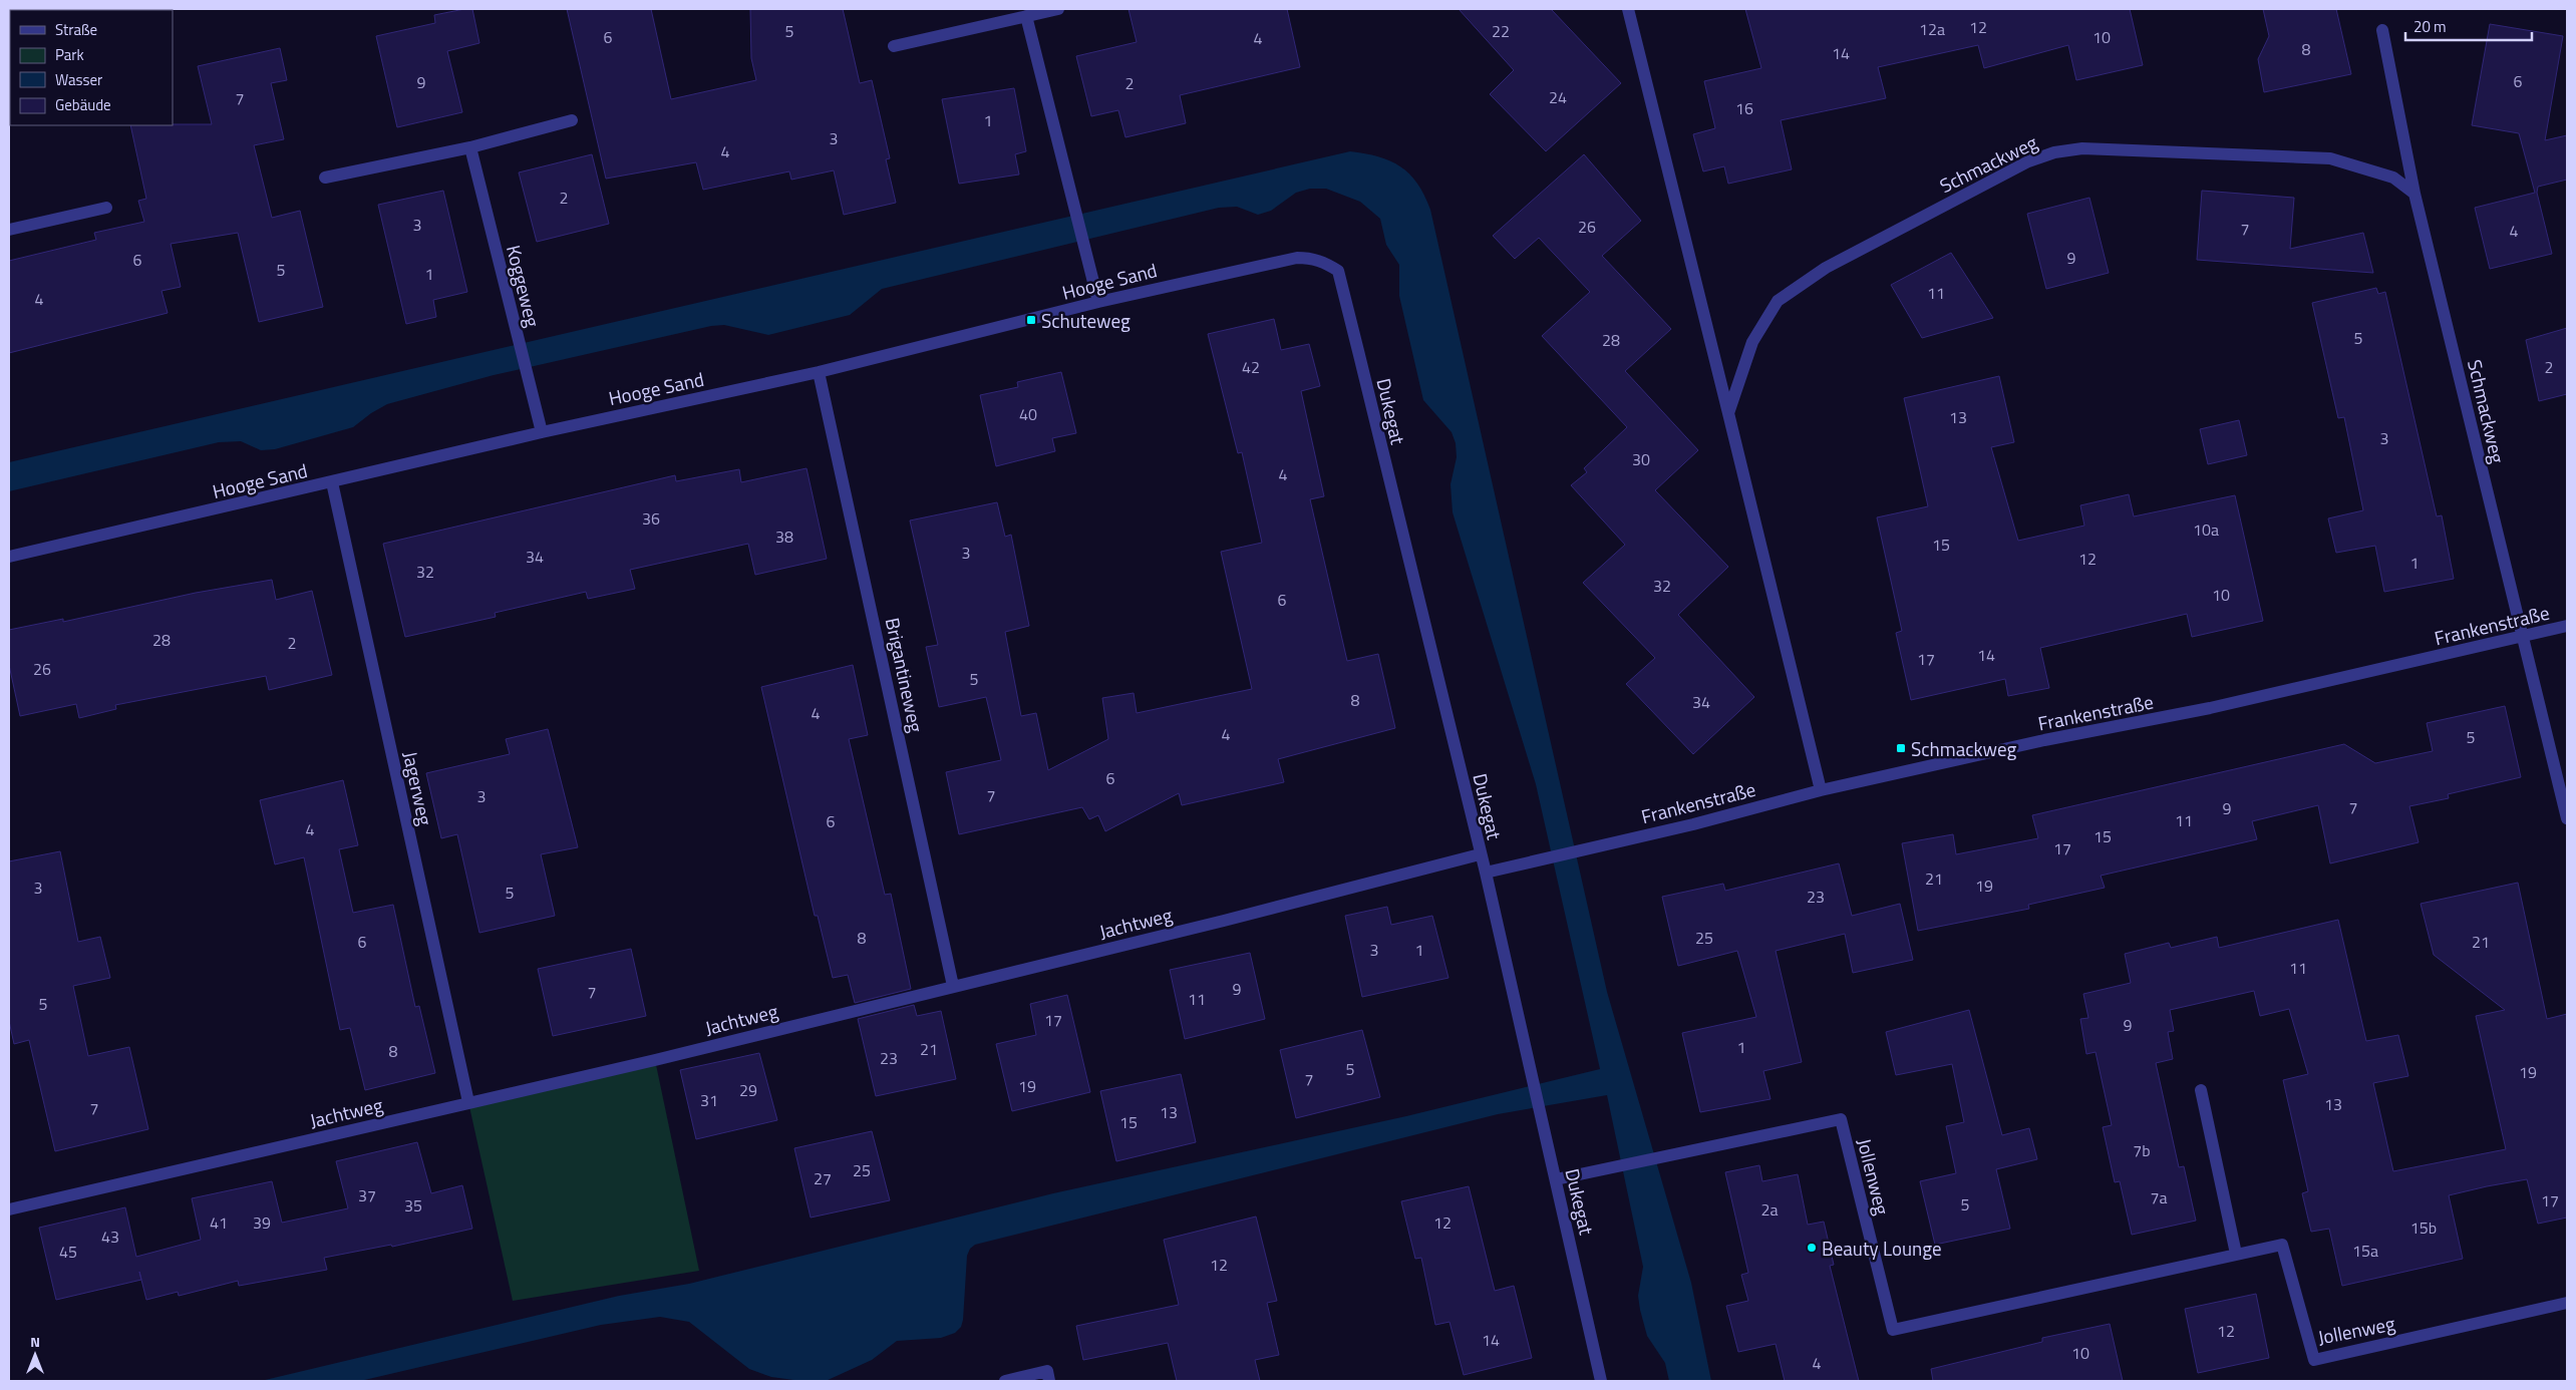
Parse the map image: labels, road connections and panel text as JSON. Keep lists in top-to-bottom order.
{
  "streets": {
    "street": [
      "Schmackweg",
      "Hooge Sand",
      "Koggeweg",
      "Dukegat",
      "Frankenstraße",
      "Brigantineweg",
      "Jagerweg",
      "Jachtweg",
      "Jollenweg"
    ]
  },
  "crossings": [
    ["Schmackweg", "Frankenstraße"],
    ["Hooge Sand", "Koggeweg"],
    ["Hooge Sand", "Dukegat"],
    ["Hooge Sand", "Brigantineweg"],
    ["Hooge Sand", "Jagerweg"],
    ["Dukegat", "Frankenstraße"],
    ["Dukegat", "Jachtweg"],
    ["Dukegat", "Jollenweg"],
    ["Brigantineweg", "Jachtweg"],
    ["Jagerweg", "Jachtweg"]
  ],
  "places": {
    "transit": ["Schuteweg", "Schmackweg"],
    "other": ["Beauty Lounge"]
  },
  "house_numbers": [
    "12",
    "12a",
    "5",
    "22",
    "6",
    "10",
    "4",
    "8",
    "14",
    "6",
    "9",
    "2",
    "24",
    "7",
    "16",
    "1",
    "3",
    "4",
    "2",
    "3",
    "26",
    "7",
    "4",
    "9",
    "6",
    "5",
    "1",
    "11",
    "4",
    "5",
    "28",
    "42",
    "2",
    "40",
    "13",
    "3",
    "30",
    "4",
    "36",
    "10a",
    "38",
    "15",
    "3",
    "34",
    "12",
    "1",
    "32",
    "32",
    "10",
    "6",
    "28",
    "2",
    "14",
    "17",
    "26",
    "5",
    "8",
    "34",
    "4",
    "4",
    "5",
    "6",
    "7",
    "3",
    "7",
    "9",
    "11",
    "6",
    "4",
    "15",
    "17",
    "21",
    "19",
    "3",
    "5",
    "23",
    "8",
    "25",
    "6",
    "21",
    "3",
    "1",
    "11",
    "9",
    "7",
    "11",
    "5",
    "17",
    "9",
    "1",
    "21",
    "8",
    "23",
    "5",
    "19",
    "7",
    "19",
    "29",
    "31",
    "13",
    "7",
    "13",
    "15",
    "7b",
    "25",
    "27",
    "37",
    "7a",
    "17",
    "5",
    "35",
    "2a",
    "41",
    "39",
    "12",
    "15b",
    "43",
    "15a",
    "45",
    "12",
    "12",
    "14",
    "10",
    "4"
  ],
  "legend": [
    "Straße",
    "Park",
    "Wasser",
    "Gebäude"
  ],
  "scale_bar": "20 m",
  "north": "top"
}
